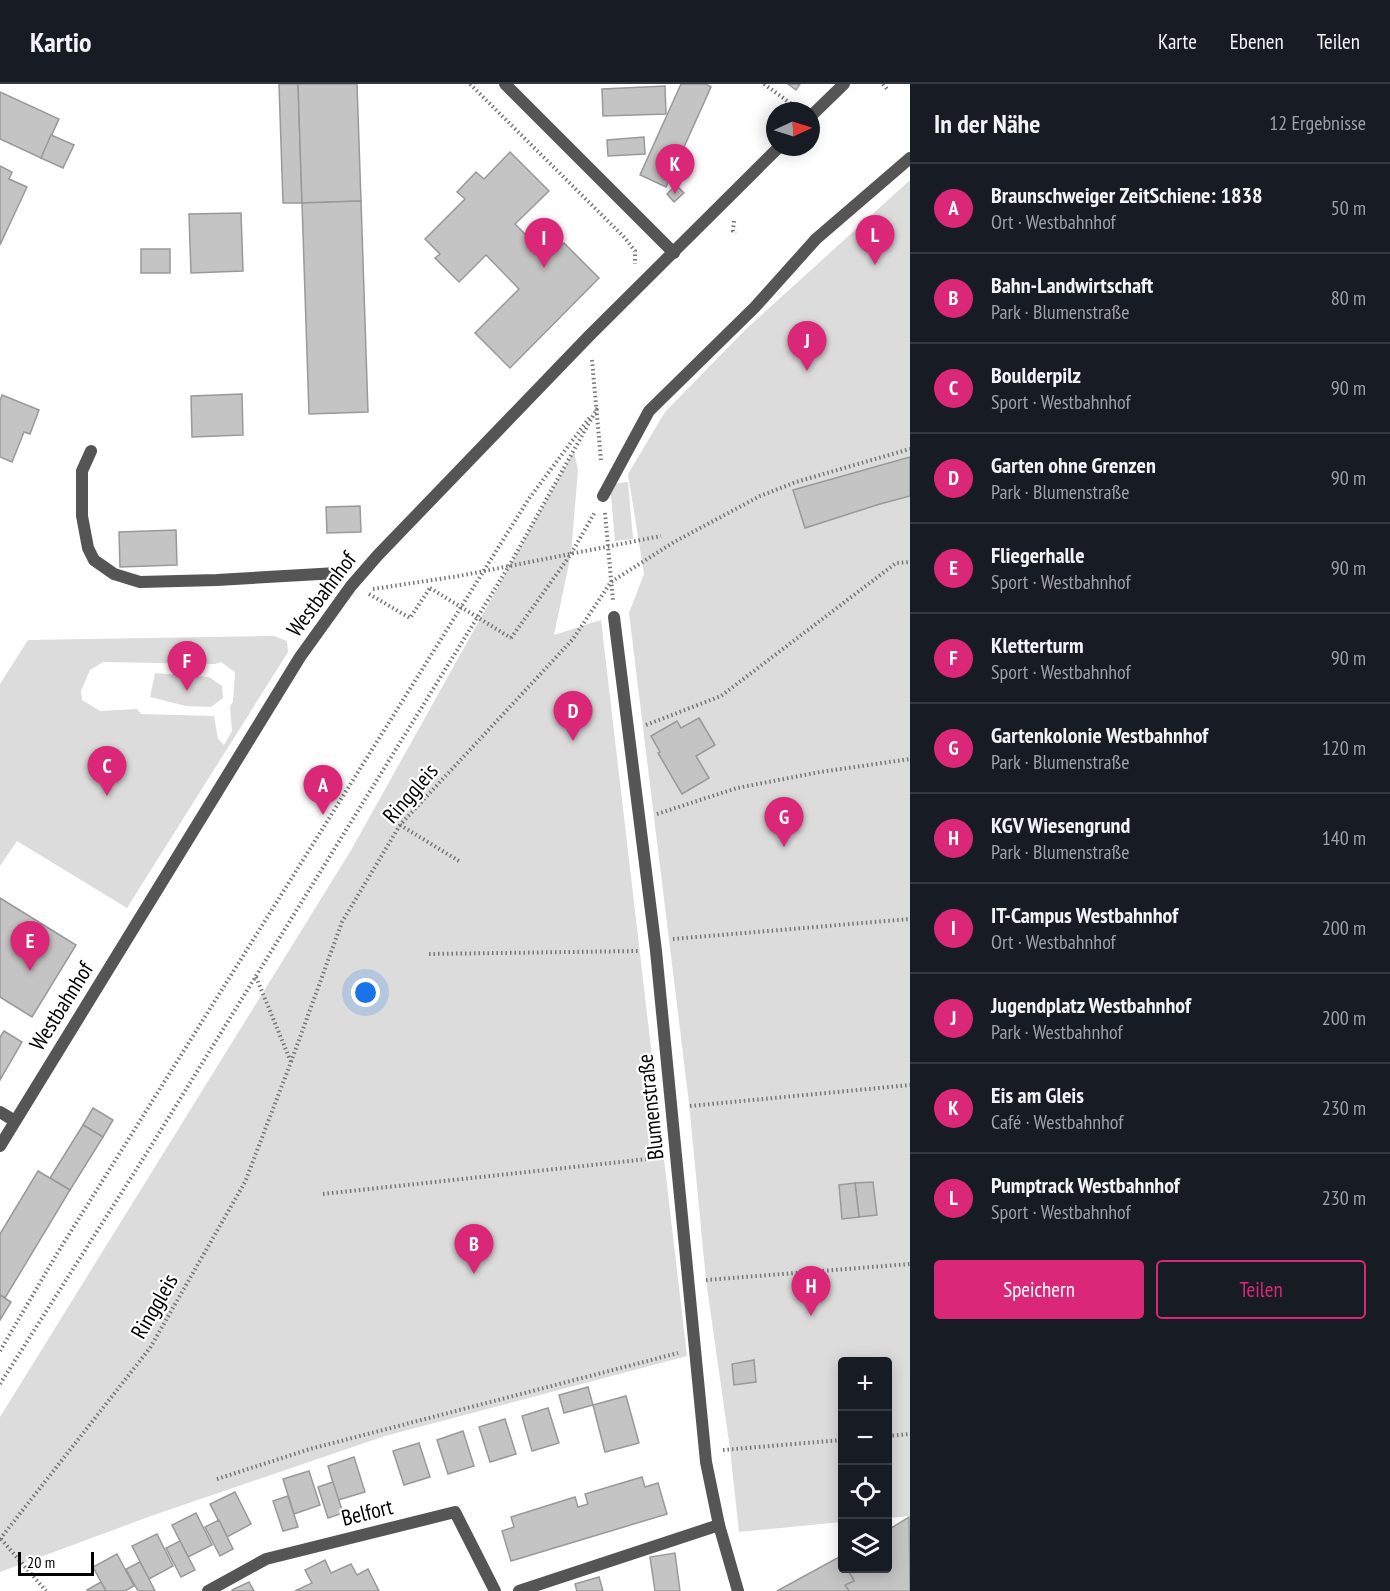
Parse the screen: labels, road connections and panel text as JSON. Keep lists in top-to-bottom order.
{
  "streets": {
    "street": ["Westbahnhof", "Blumenstraße", "Belfort"],
    "path": ["Ringgleis"]
  },
  "scale_bar": "20 m",
  "north": "right",
  "page": {
    "header": "Kartio",
    "nav": ["Karte", "Ebenen", "Teilen"],
    "heading": ["In der Nähe", "12 Ergebnisse"],
    "pins": [
      "K",
      "L",
      "I",
      "J",
      "F",
      "D",
      "C",
      "A",
      "G",
      "E",
      "B",
      "H"
    ],
    "list": [
      {
        "mark": "A",
        "name": "Braunschweiger ZeitSchiene: 1838",
        "note": "Ort · Westbahnhof",
        "value": "50 m"
      },
      {
        "mark": "B",
        "name": "Bahn-Landwirtschaft",
        "note": "Park · Blumenstraße",
        "value": "80 m"
      },
      {
        "mark": "C",
        "name": "Boulderpilz",
        "note": "Sport · Westbahnhof",
        "value": "90 m"
      },
      {
        "mark": "D",
        "name": "Garten ohne Grenzen",
        "note": "Park · Blumenstraße",
        "value": "90 m"
      },
      {
        "mark": "E",
        "name": "Fliegerhalle",
        "note": "Sport · Westbahnhof",
        "value": "90 m"
      },
      {
        "mark": "F",
        "name": "Kletterturm",
        "note": "Sport · Westbahnhof",
        "value": "90 m"
      },
      {
        "mark": "G",
        "name": "Gartenkolonie Westbahnhof",
        "note": "Park · Blumenstraße",
        "value": "120 m"
      },
      {
        "mark": "H",
        "name": "KGV Wiesengrund",
        "note": "Park · Blumenstraße",
        "value": "140 m"
      },
      {
        "mark": "I",
        "name": "IT-Campus Westbahnhof",
        "note": "Ort · Westbahnhof",
        "value": "200 m"
      },
      {
        "mark": "J",
        "name": "Jugendplatz Westbahnhof",
        "note": "Park · Westbahnhof",
        "value": "200 m"
      },
      {
        "mark": "K",
        "name": "Eis am Gleis",
        "note": "Café · Westbahnhof",
        "value": "230 m"
      },
      {
        "mark": "L",
        "name": "Pumptrack Westbahnhof",
        "note": "Sport · Westbahnhof",
        "value": "230 m"
      }
    ],
    "buttons": ["Speichern", "Teilen"],
    "map_buttons": ["+", "−"],
    "scale": "20 m"
  }
}
